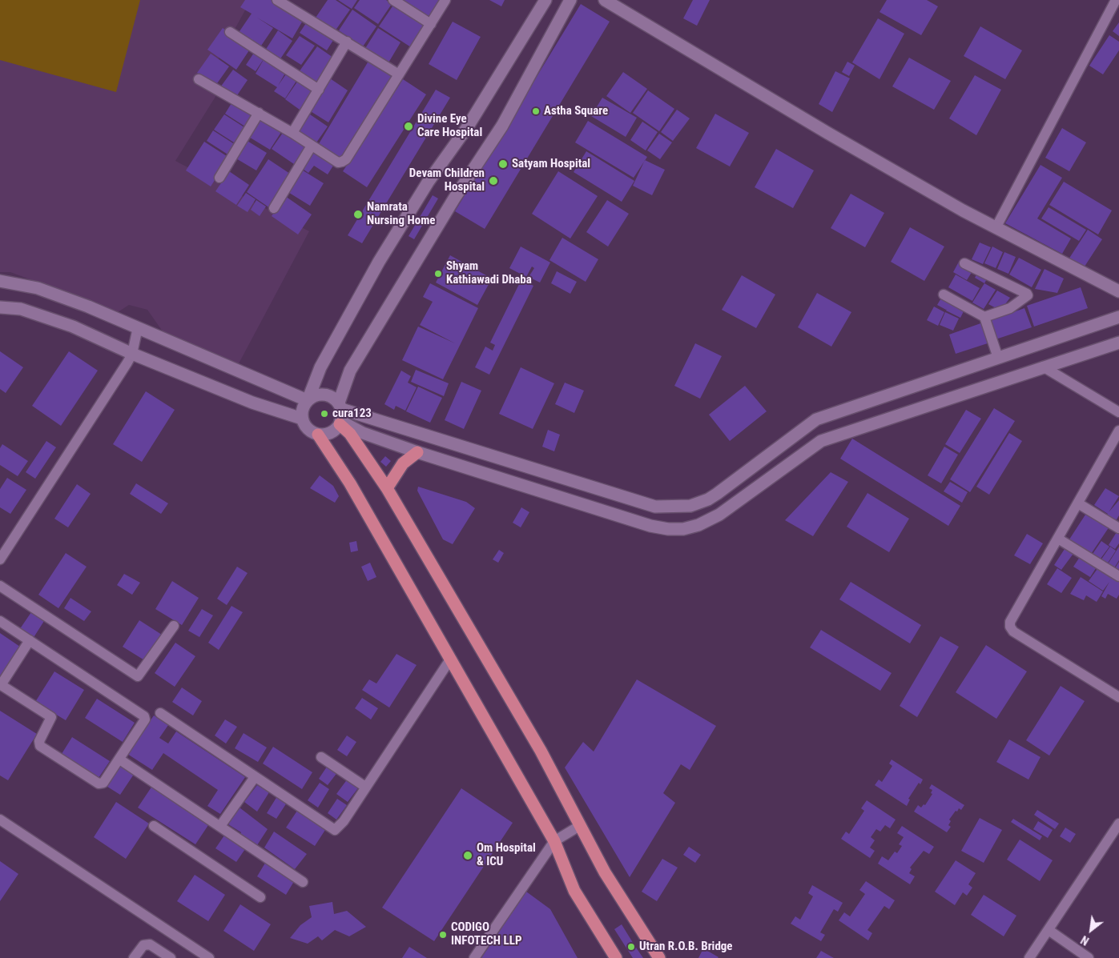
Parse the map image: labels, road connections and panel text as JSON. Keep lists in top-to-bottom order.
{
  "places": [
    "Astha Square",
    "Divine Eye Care Hospital",
    "Satyam Hospital",
    "Devam Children Hospital",
    "Namrata Nursing Home",
    "Shyam Kathiawadi Dhaba",
    "cura123",
    "Om Hospital & ICU",
    "CODIGO INFOTECH LLP",
    "Utran R.O.B. Bridge"
  ],
  "north": "bottom left"
}
